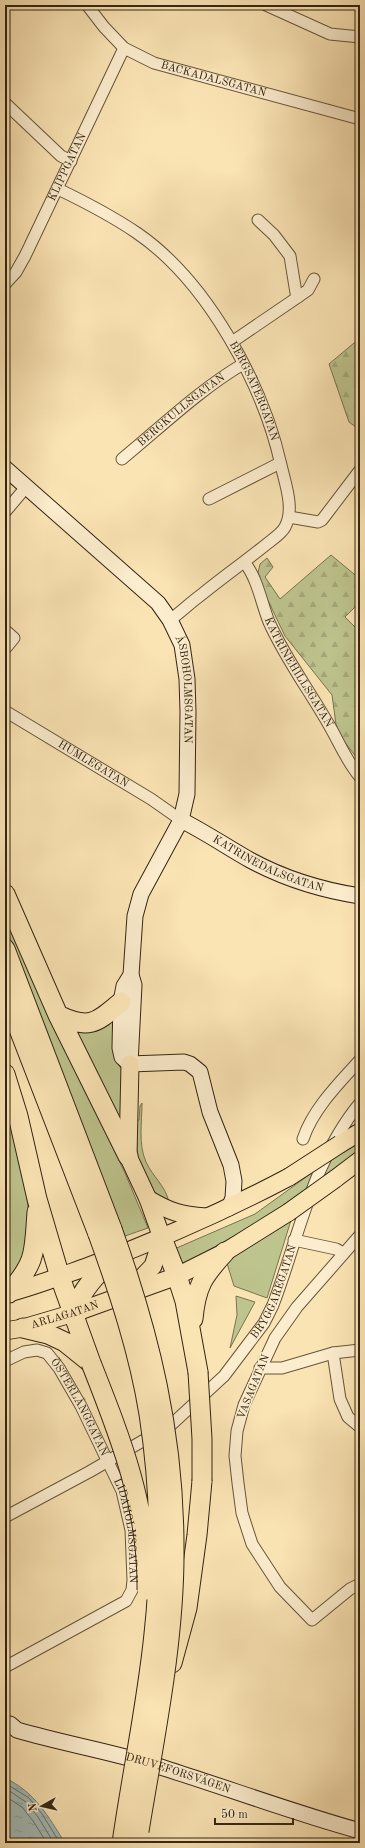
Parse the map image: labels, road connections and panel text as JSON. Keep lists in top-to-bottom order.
{
  "streets": {
    "main road": ["ARLAGATAN"],
    "street": [
      "BACKADALSGATAN",
      "KLIPPGATAN",
      "BERGSÄTERGATAN",
      "BERGKULLSGATAN",
      "KATRINEHILLSGATAN",
      "ÅSBOHOLMSGATAN",
      "HUMLEGATAN",
      "KATRINEDALSGATAN",
      "BRYGGAREGATAN",
      "VASAGATAN",
      "ÖSTERLÅNGGATAN",
      "LIDAHOLMSGATAN",
      "DRUVEFORSVÄGEN"
    ]
  },
  "crossings": [
    ["BACKADALSGATAN", "KLIPPGATAN"],
    ["KLIPPGATAN", "BERGSÄTERGATAN"],
    ["BERGSÄTERGATAN", "BERGKULLSGATAN"],
    ["ÅSBOHOLMSGATAN", "HUMLEGATAN"],
    ["ÅSBOHOLMSGATAN", "KATRINEDALSGATAN"],
    ["HUMLEGATAN", "KATRINEDALSGATAN"],
    ["BRYGGAREGATAN", "ÖSTERLÅNGGATAN"],
    ["BRYGGAREGATAN", "LIDAHOLMSGATAN"],
    ["ÖSTERLÅNGGATAN", "LIDAHOLMSGATAN"]
  ],
  "scale_bar": "50 m",
  "north": "left"
}
